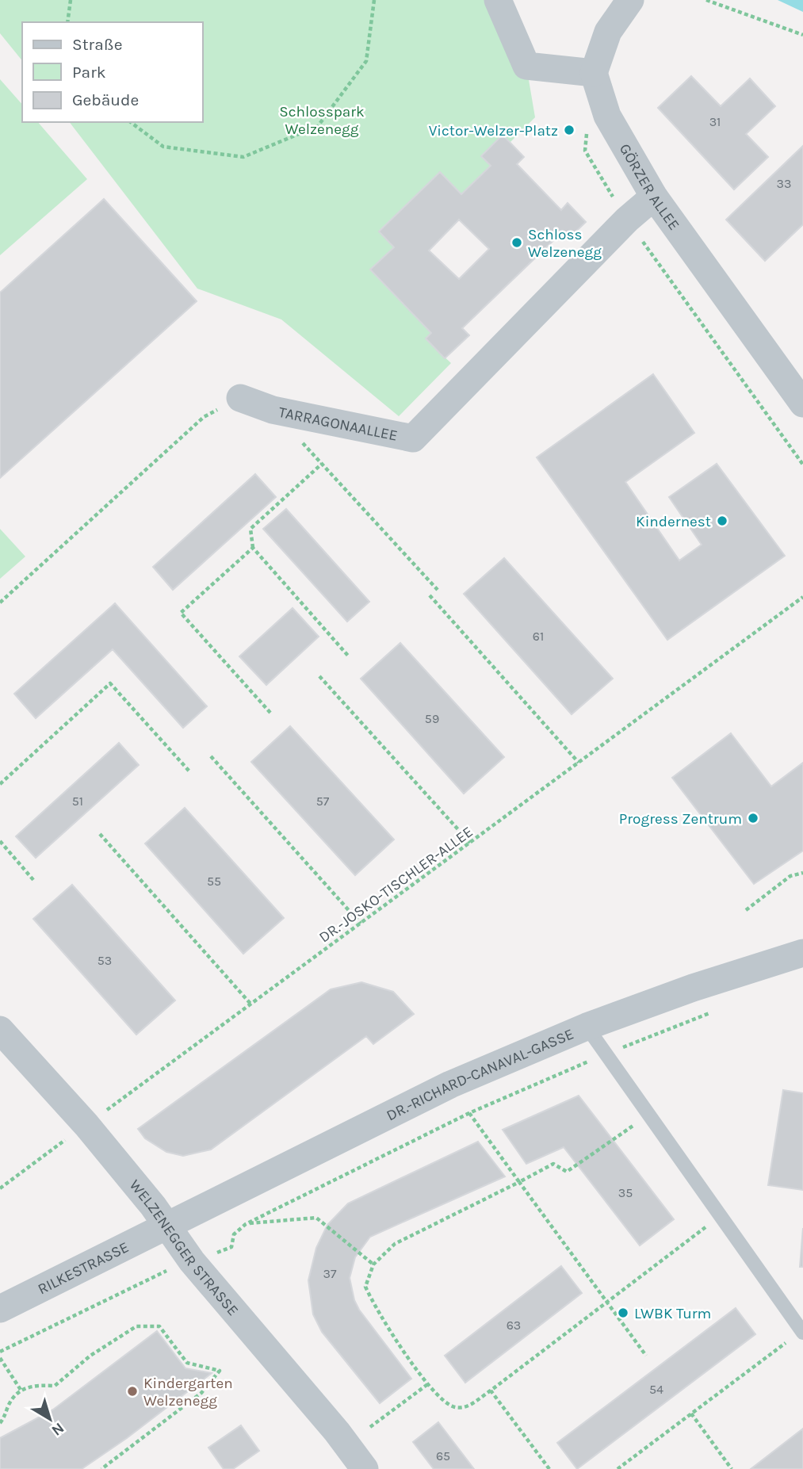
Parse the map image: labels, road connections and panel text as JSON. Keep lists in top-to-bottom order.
{
  "streets": {
    "street": [
      "GÖRZER ALLEE",
      "TARRAGONAALLEE",
      "DR.-RICHARD-CANAVAL-GASSE",
      "WELZENEGGER STRASSE",
      "RILKESTRASSE"
    ],
    "path": ["DR.-JOSKO-TISCHLER-ALLEE"]
  },
  "crossings": [
    ["GÖRZER ALLEE", "TARRAGONAALLEE"],
    ["DR.-JOSKO-TISCHLER-ALLEE", "WELZENEGGER STRASSE"],
    ["DR.-RICHARD-CANAVAL-GASSE", "WELZENEGGER STRASSE"],
    ["DR.-RICHARD-CANAVAL-GASSE", "RILKESTRASSE"],
    ["WELZENEGGER STRASSE", "RILKESTRASSE"]
  ],
  "parks": ["Schlosspark Welzenegg"],
  "places": [
    "Victor-Welzer-Platz",
    "Schloss Welzenegg",
    "Kindernest",
    "Progress Zentrum",
    "LWBK Turm",
    "Kindergarten Welzenegg"
  ],
  "house_numbers": [
    "31",
    "33",
    "61",
    "59",
    "51",
    "57",
    "55",
    "53",
    "35",
    "37",
    "63",
    "54",
    "65"
  ],
  "legend": ["Straße", "Park", "Gebäude"],
  "north": "bottom right"
}
